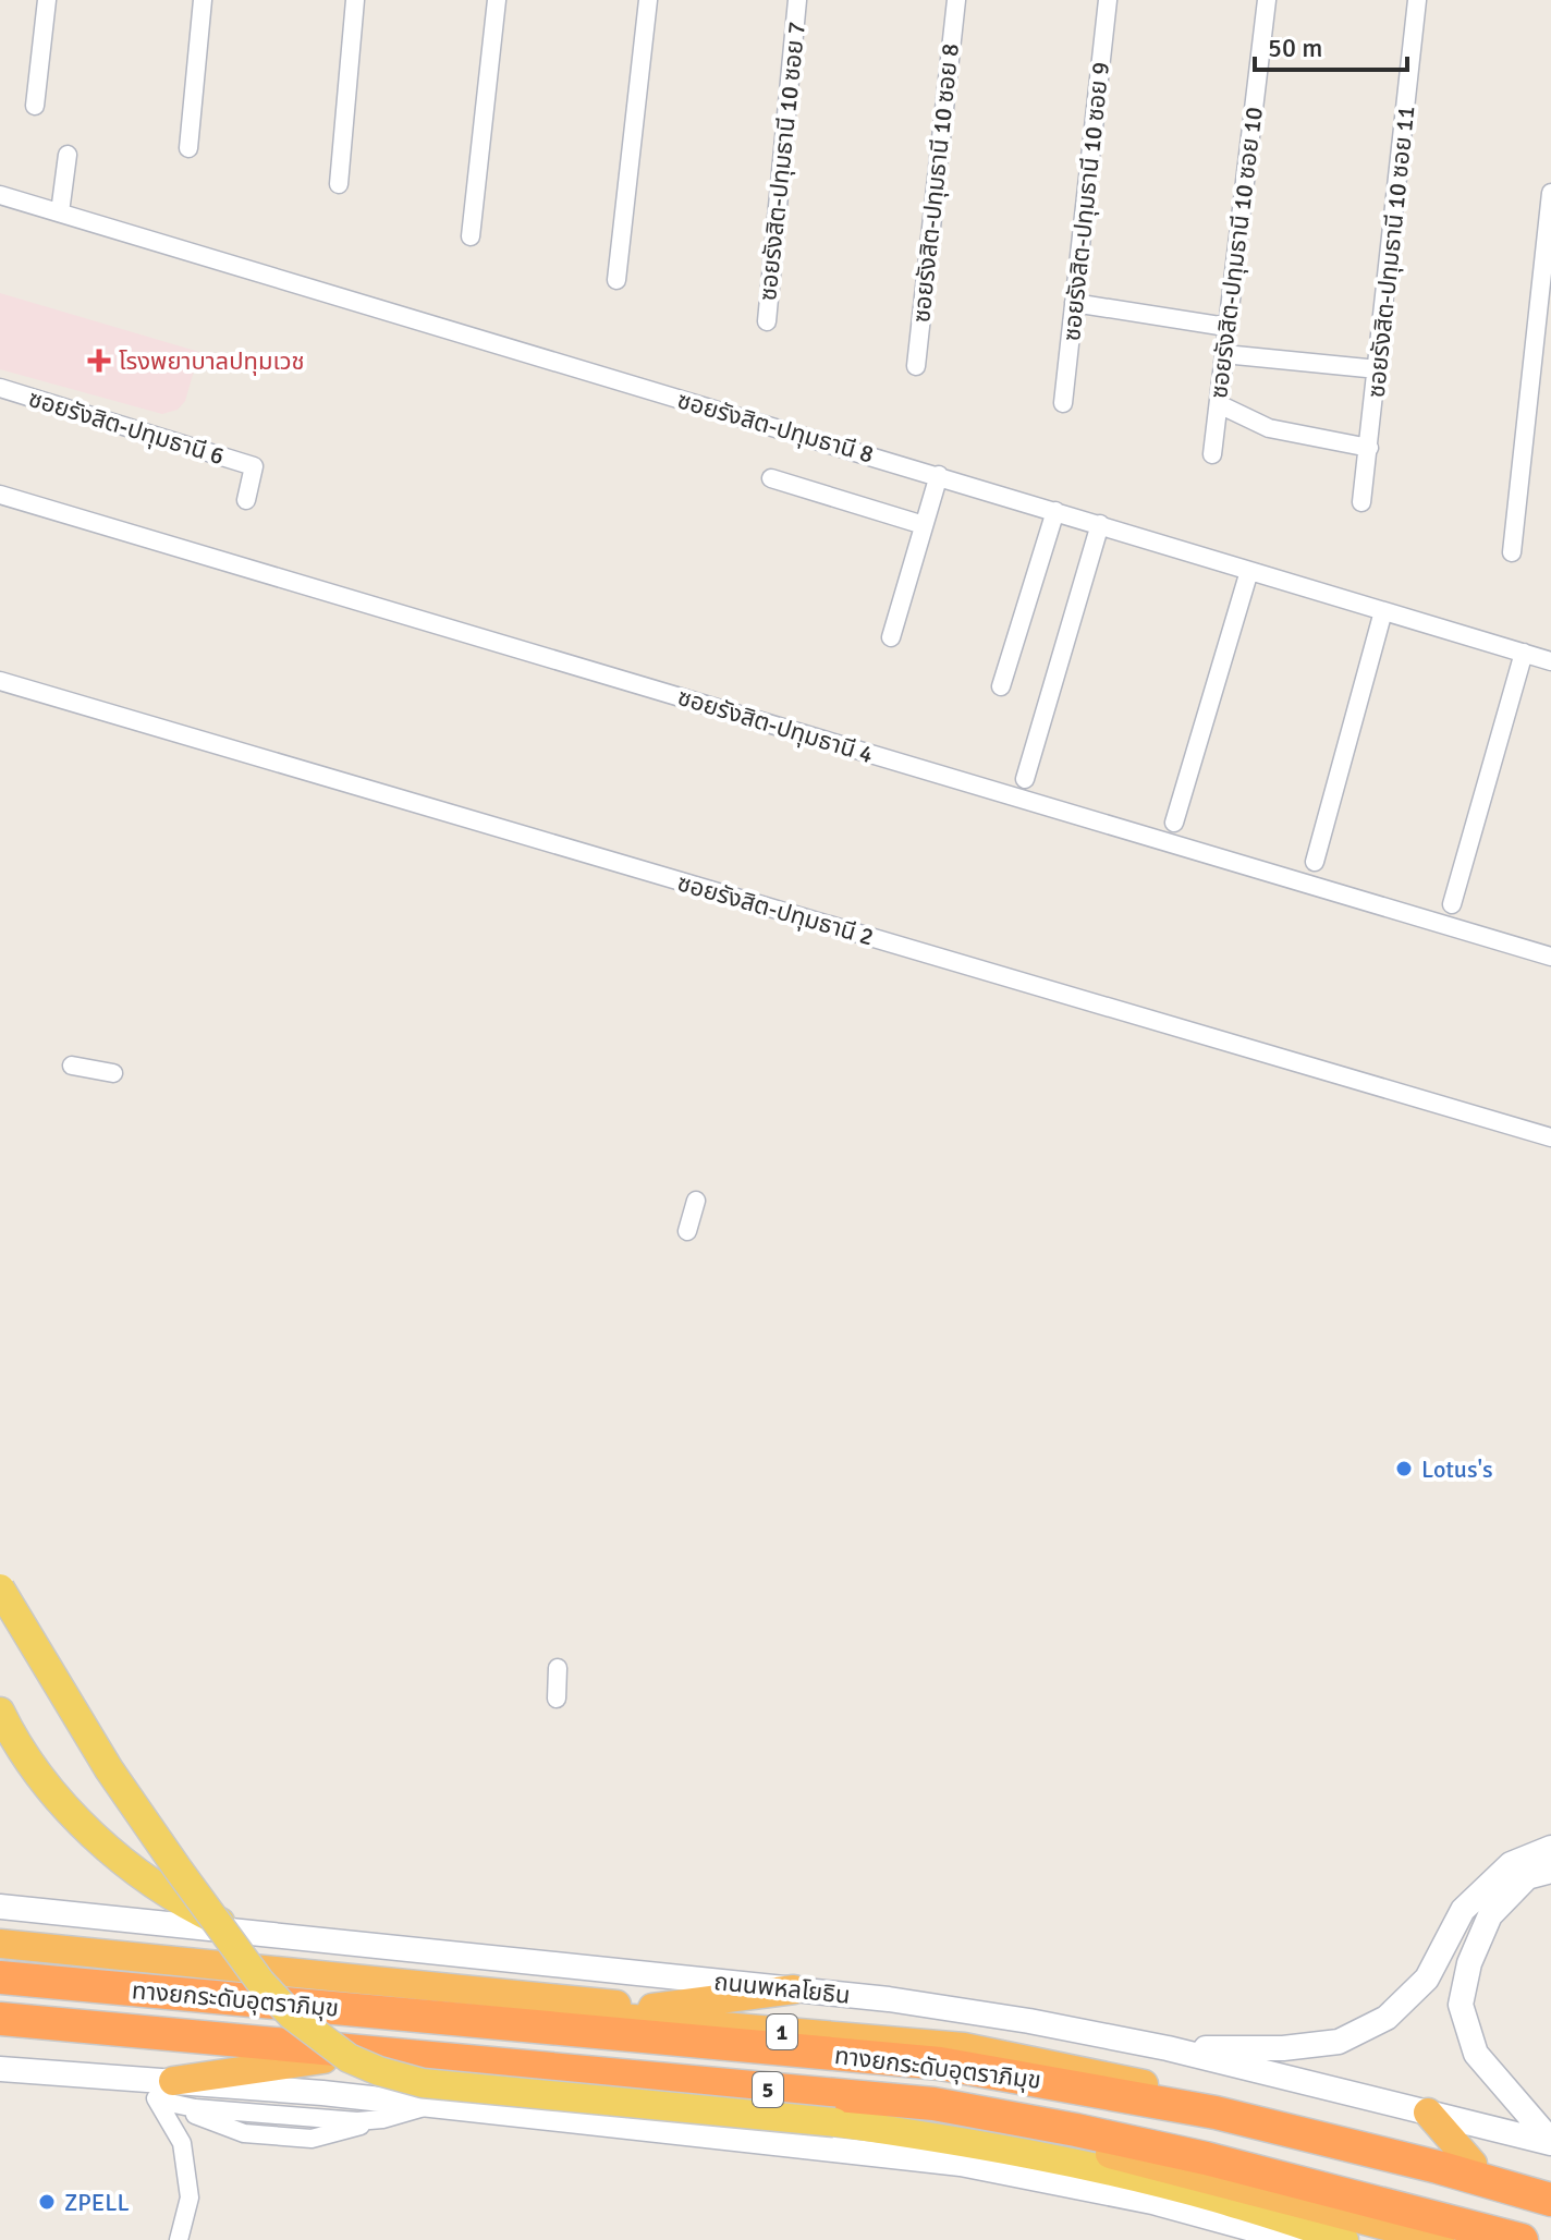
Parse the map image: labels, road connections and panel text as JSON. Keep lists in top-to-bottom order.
{
  "streets": {
    "highway": [
      "ถนนพหลโยธิน",
      "ทางยกระดับอุตราภิมุข",
      "1",
      "5"
    ],
    "street": [
      "ซอยรังสิต-ปทุมธานี 10 ซอย 7",
      "ซอยรังสิต-ปทุมธานี 10 ซอย 8",
      "ซอยรังสิต-ปทุมธานี 10 ซอย 9",
      "ซอยรังสิต-ปทุมธานี 10 ซอย 11",
      "ซอยรังสิต-ปทุมธานี 10 ซอย 10",
      "ซอยรังสิต-ปทุมธานี 6",
      "ซอยรังสิต-ปทุมธานี 8",
      "ซอยรังสิต-ปทุมธานี 4",
      "ซอยรังสิต-ปทุมธานี 2"
    ]
  },
  "places": {
    "health": ["โรงพยาบาลปทุมเวช"],
    "other": ["Lotus's", "ZPELL"]
  },
  "scale_bar": "50 m"
}
